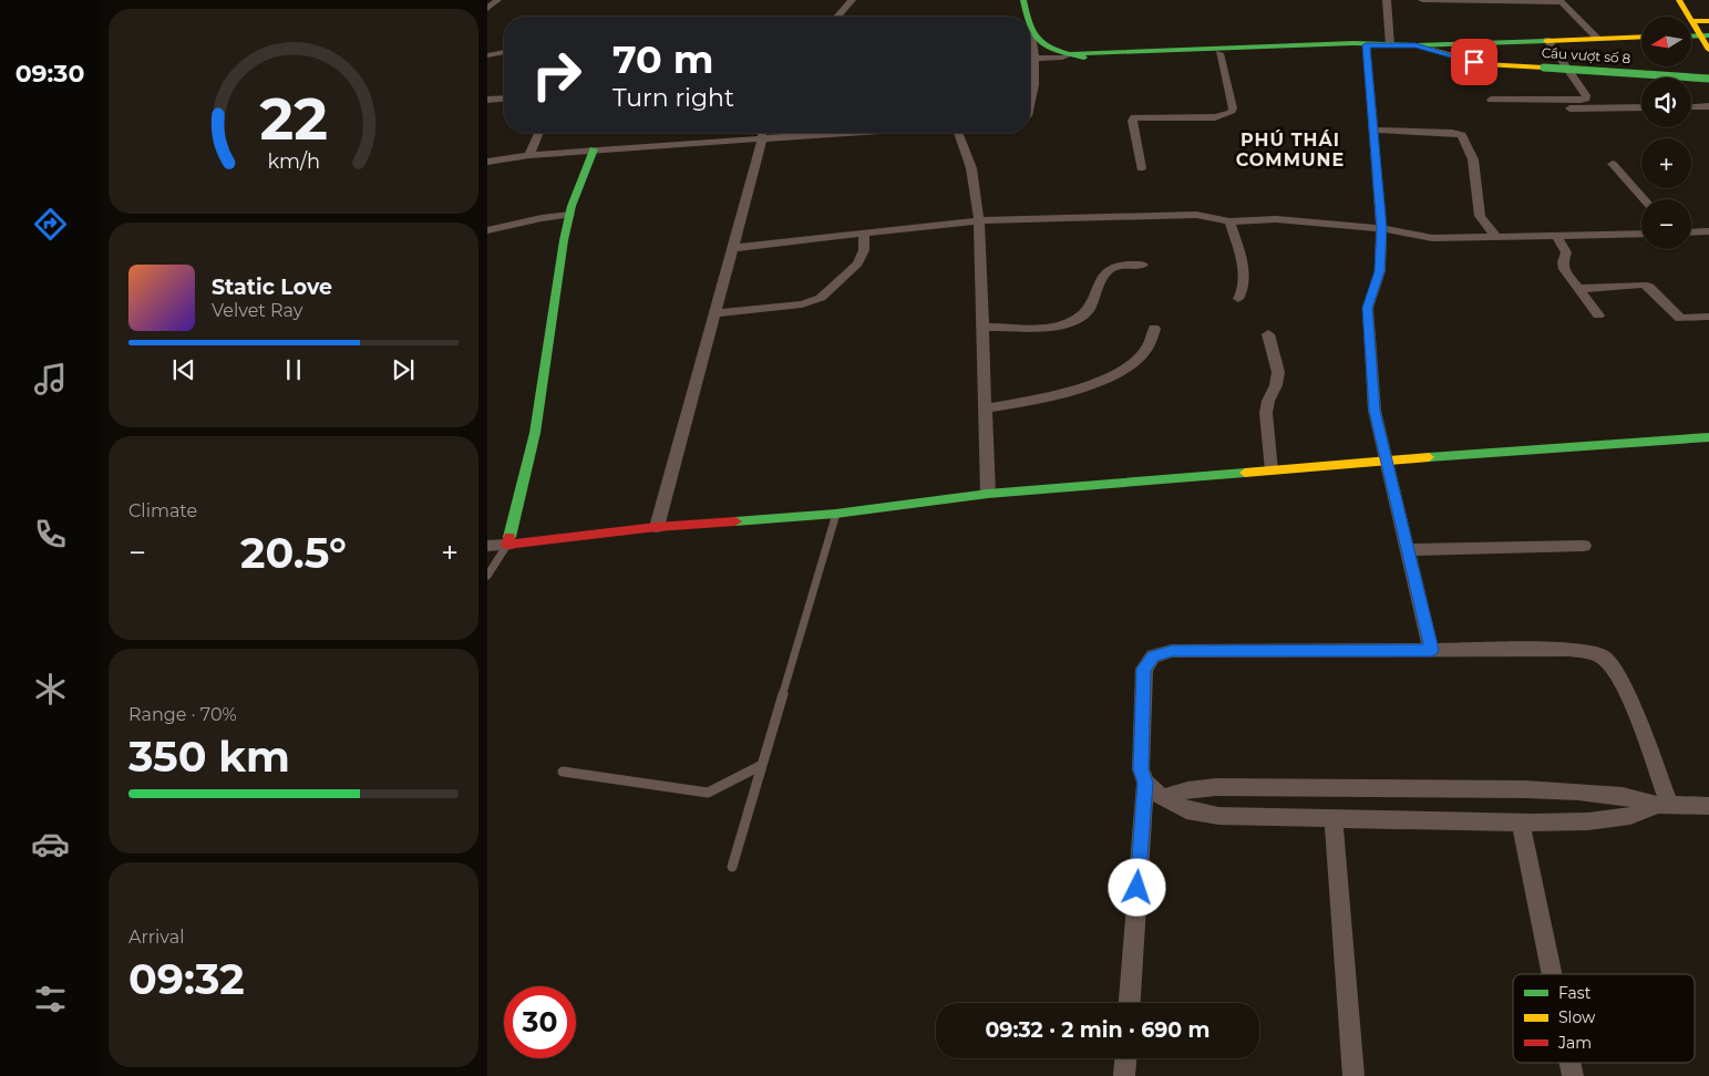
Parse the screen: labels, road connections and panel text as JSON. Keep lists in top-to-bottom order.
{
  "streets": {
    "main road": ["Cầu vượt số 8"]
  },
  "districts": ["PHÚ THÁI COMMUNE"],
  "legend": ["Fast", "Slow", "Jam"],
  "north": "left",
  "page": {
    "tabs": "09:30",
    "map_buttons": ["+", "−"],
    "turn": ["70 m", "Turn right"],
    "song": ["Static Love", "Velvet Ray"],
    "tile": [
      "Climate",
      ["Range · 70%", "350 km"],
      ["Arrival", "09:32"]
    ],
    "heat": ["−", "20.5°", "+"],
    "limit": "30",
    "trip": "09:32 · 2 min · 690 m",
    "gauge": ["22", "km/h"]
  }
}
